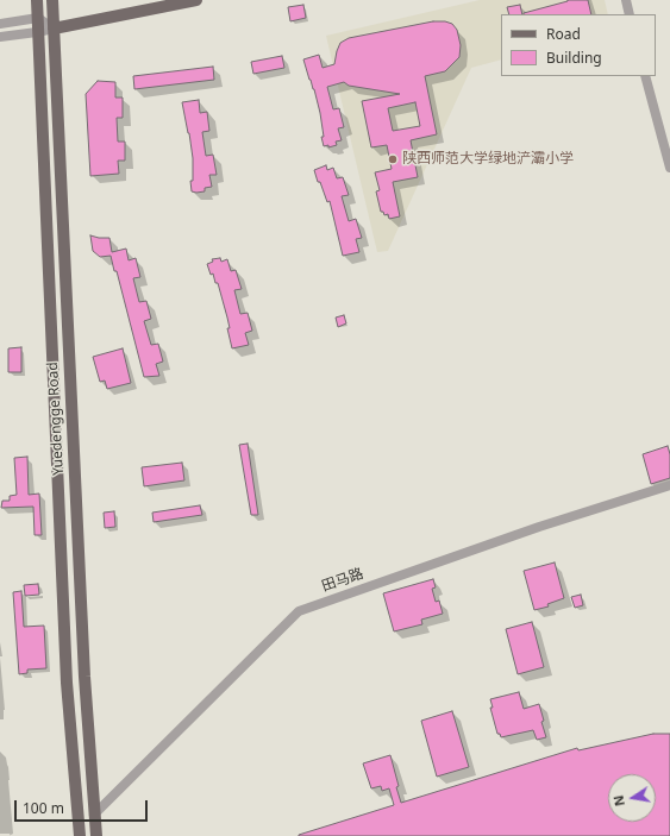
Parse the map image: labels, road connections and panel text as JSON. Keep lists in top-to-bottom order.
{
  "streets": {
    "main road": ["Yuedengge Road"],
    "street": ["田马路"]
  },
  "crossings": [
    ["Yuedengge Road", "田马路"]
  ],
  "places": ["陕西师范大学绿地浐灞小学"],
  "legend": ["Road", "Building"],
  "scale_bar": "100 m",
  "north": "left"
}
